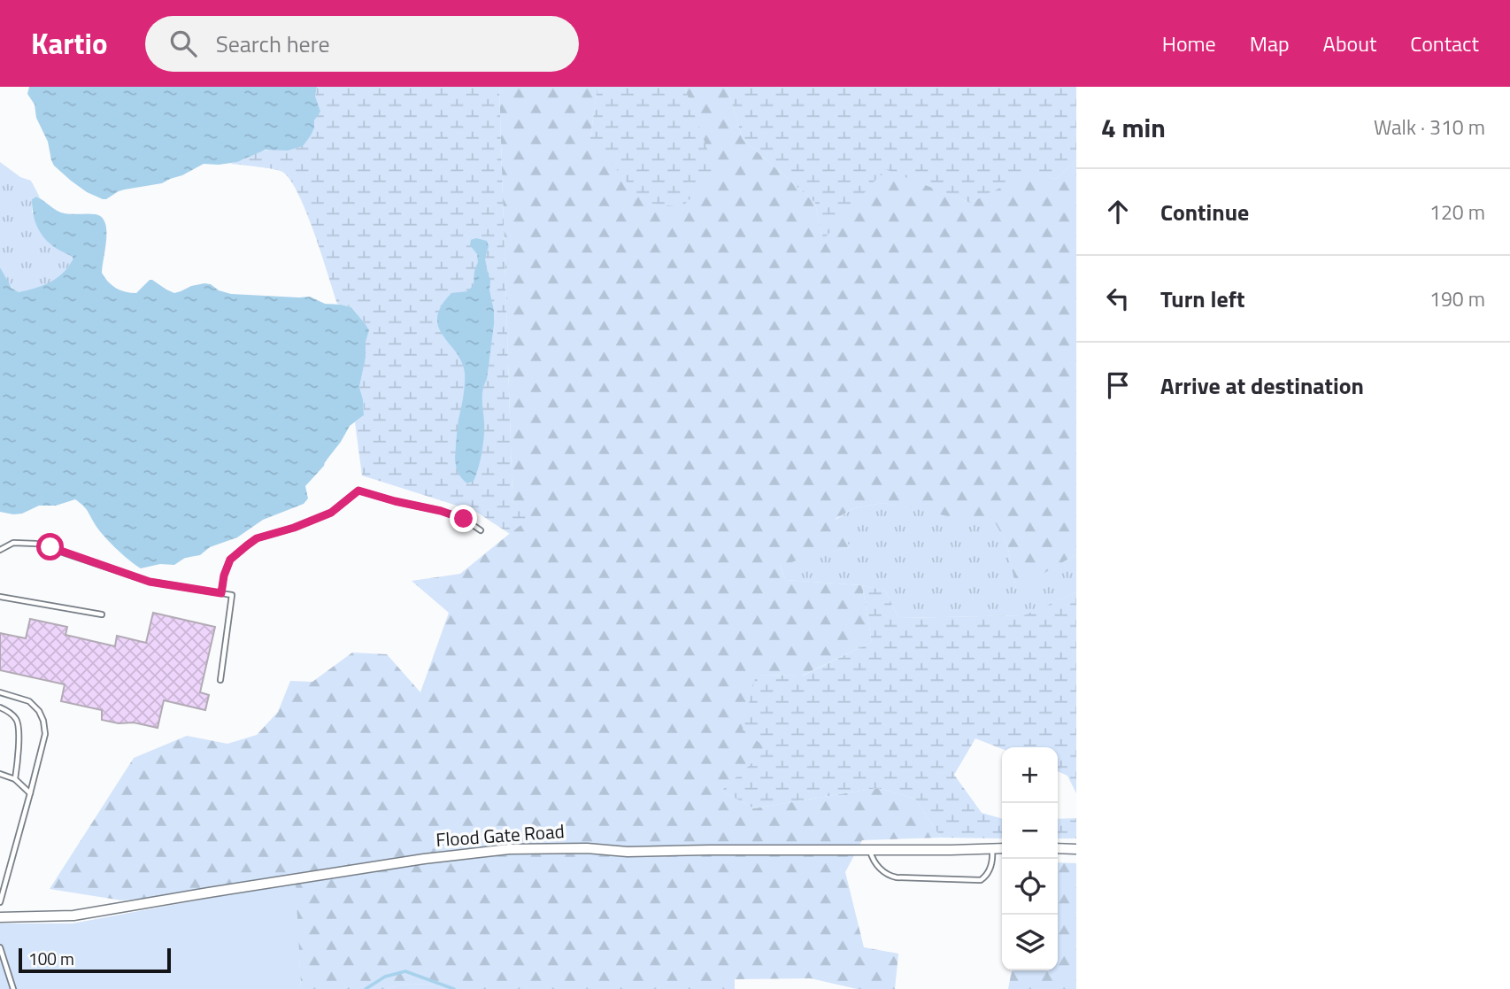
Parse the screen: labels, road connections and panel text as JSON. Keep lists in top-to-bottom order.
{
  "streets": {
    "street": ["Flood Gate Road"]
  },
  "scale_bar": "100 m",
  "page": {
    "header": "Kartio",
    "search": "Search here",
    "nav": [
      "Home",
      "Map",
      "About",
      "Contact"
    ],
    "heading": ["4 min", "Walk · 310 m"],
    "list": [
      ["Continue", "120 m"],
      ["Turn left", "190 m"],
      "Arrive at destination"
    ],
    "map_buttons": ["+", "−"],
    "scale": "100 m"
  }
}
